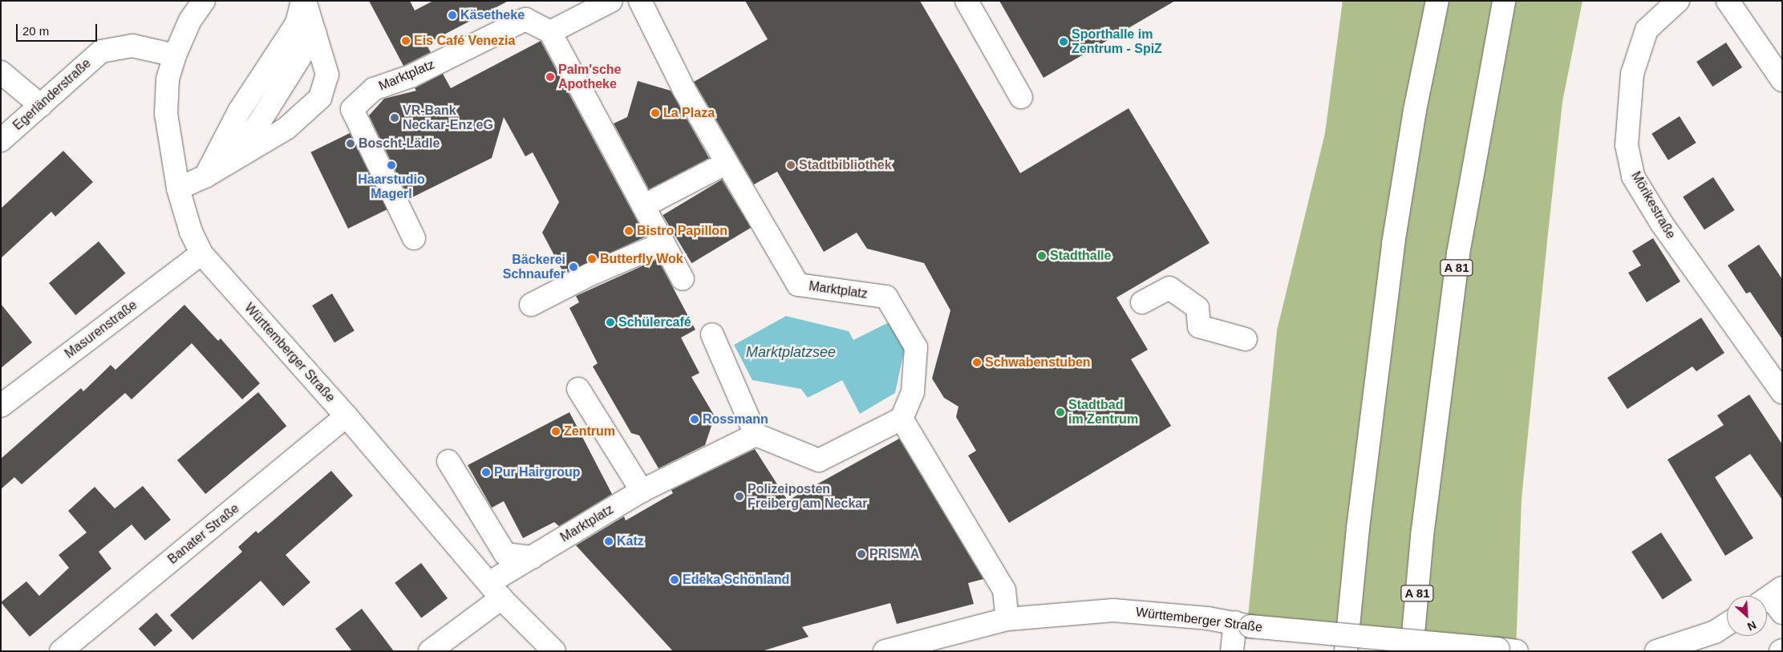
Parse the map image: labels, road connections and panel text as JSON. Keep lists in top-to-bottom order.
{
  "streets": {
    "main road": [
      "Marktplatz",
      "Egerländerstraße",
      "Mörikestraße",
      "A 81",
      "Masurenstraße",
      "Württemberger Straße",
      "Banater Straße"
    ]
  },
  "crossings": [
    ["Marktplatz", "Württemberger Straße"],
    ["Egerländerstraße", "Württemberger Straße"],
    ["Masurenstraße", "Württemberger Straße"],
    ["Württemberger Straße", "Banater Straße"]
  ],
  "water": ["Marktplatzsee"],
  "places": [
    "Käsetheke",
    "Eis Café Venezia",
    "Sporthalle im Zentrum - SpiZ",
    "Palm'sche Apotheke",
    "La Plaza",
    "VR-Bank Neckar-Enz eG",
    "Boscht-Lädle",
    "Haarstudio Magerl",
    "Stadtbibliothek",
    "Bistro Papillon",
    "Stadthalle",
    "Butterfly Wok",
    "Bäckerei Schnaufer",
    "Schülercafé",
    "Schwabenstuben",
    "Stadtbad im Zentrum",
    "Rossmann",
    "Zentrum",
    "Pur Hairgroup",
    "Polizeiposten Freiberg am Neckar",
    "Katz",
    "PRISMA",
    "Edeka Schönland"
  ],
  "scale_bar": "20 m",
  "north": "bottom right"
}
